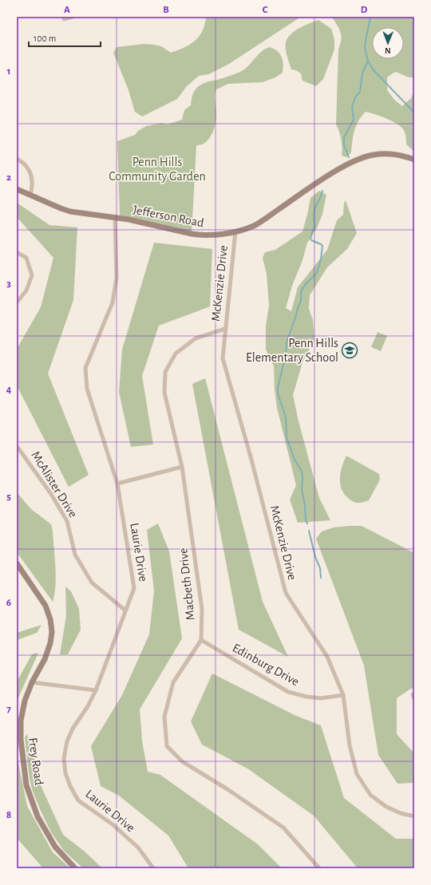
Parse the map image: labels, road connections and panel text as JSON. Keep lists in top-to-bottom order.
{
  "streets": {
    "street": [
      "Jefferson Road",
      "McKenzie Drive",
      "McAlister Drive",
      "Laurie Drive",
      "Macbeth Drive",
      "Edinburg Drive",
      "Frey Road"
    ]
  },
  "crossings": [
    ["Jefferson Road", "McKenzie Drive"],
    ["Jefferson Road", "Laurie Drive"],
    ["McKenzie Drive", "Macbeth Drive"],
    ["McKenzie Drive", "Edinburg Drive"],
    ["McAlister Drive", "Laurie Drive"],
    ["Macbeth Drive", "Edinburg Drive"]
  ],
  "parks": ["Penn Hills Community Garden"],
  "places": {
    "school or university": ["Penn Hills Elementary School"]
  },
  "scale_bar": "100 m",
  "north": "bottom",
  "grid": {
    "columns": [
      "A",
      "B",
      "C",
      "D"
    ],
    "rows": [
      "1",
      "2",
      "3",
      "4",
      "5",
      "6",
      "7",
      "8"
    ]
  }
}
